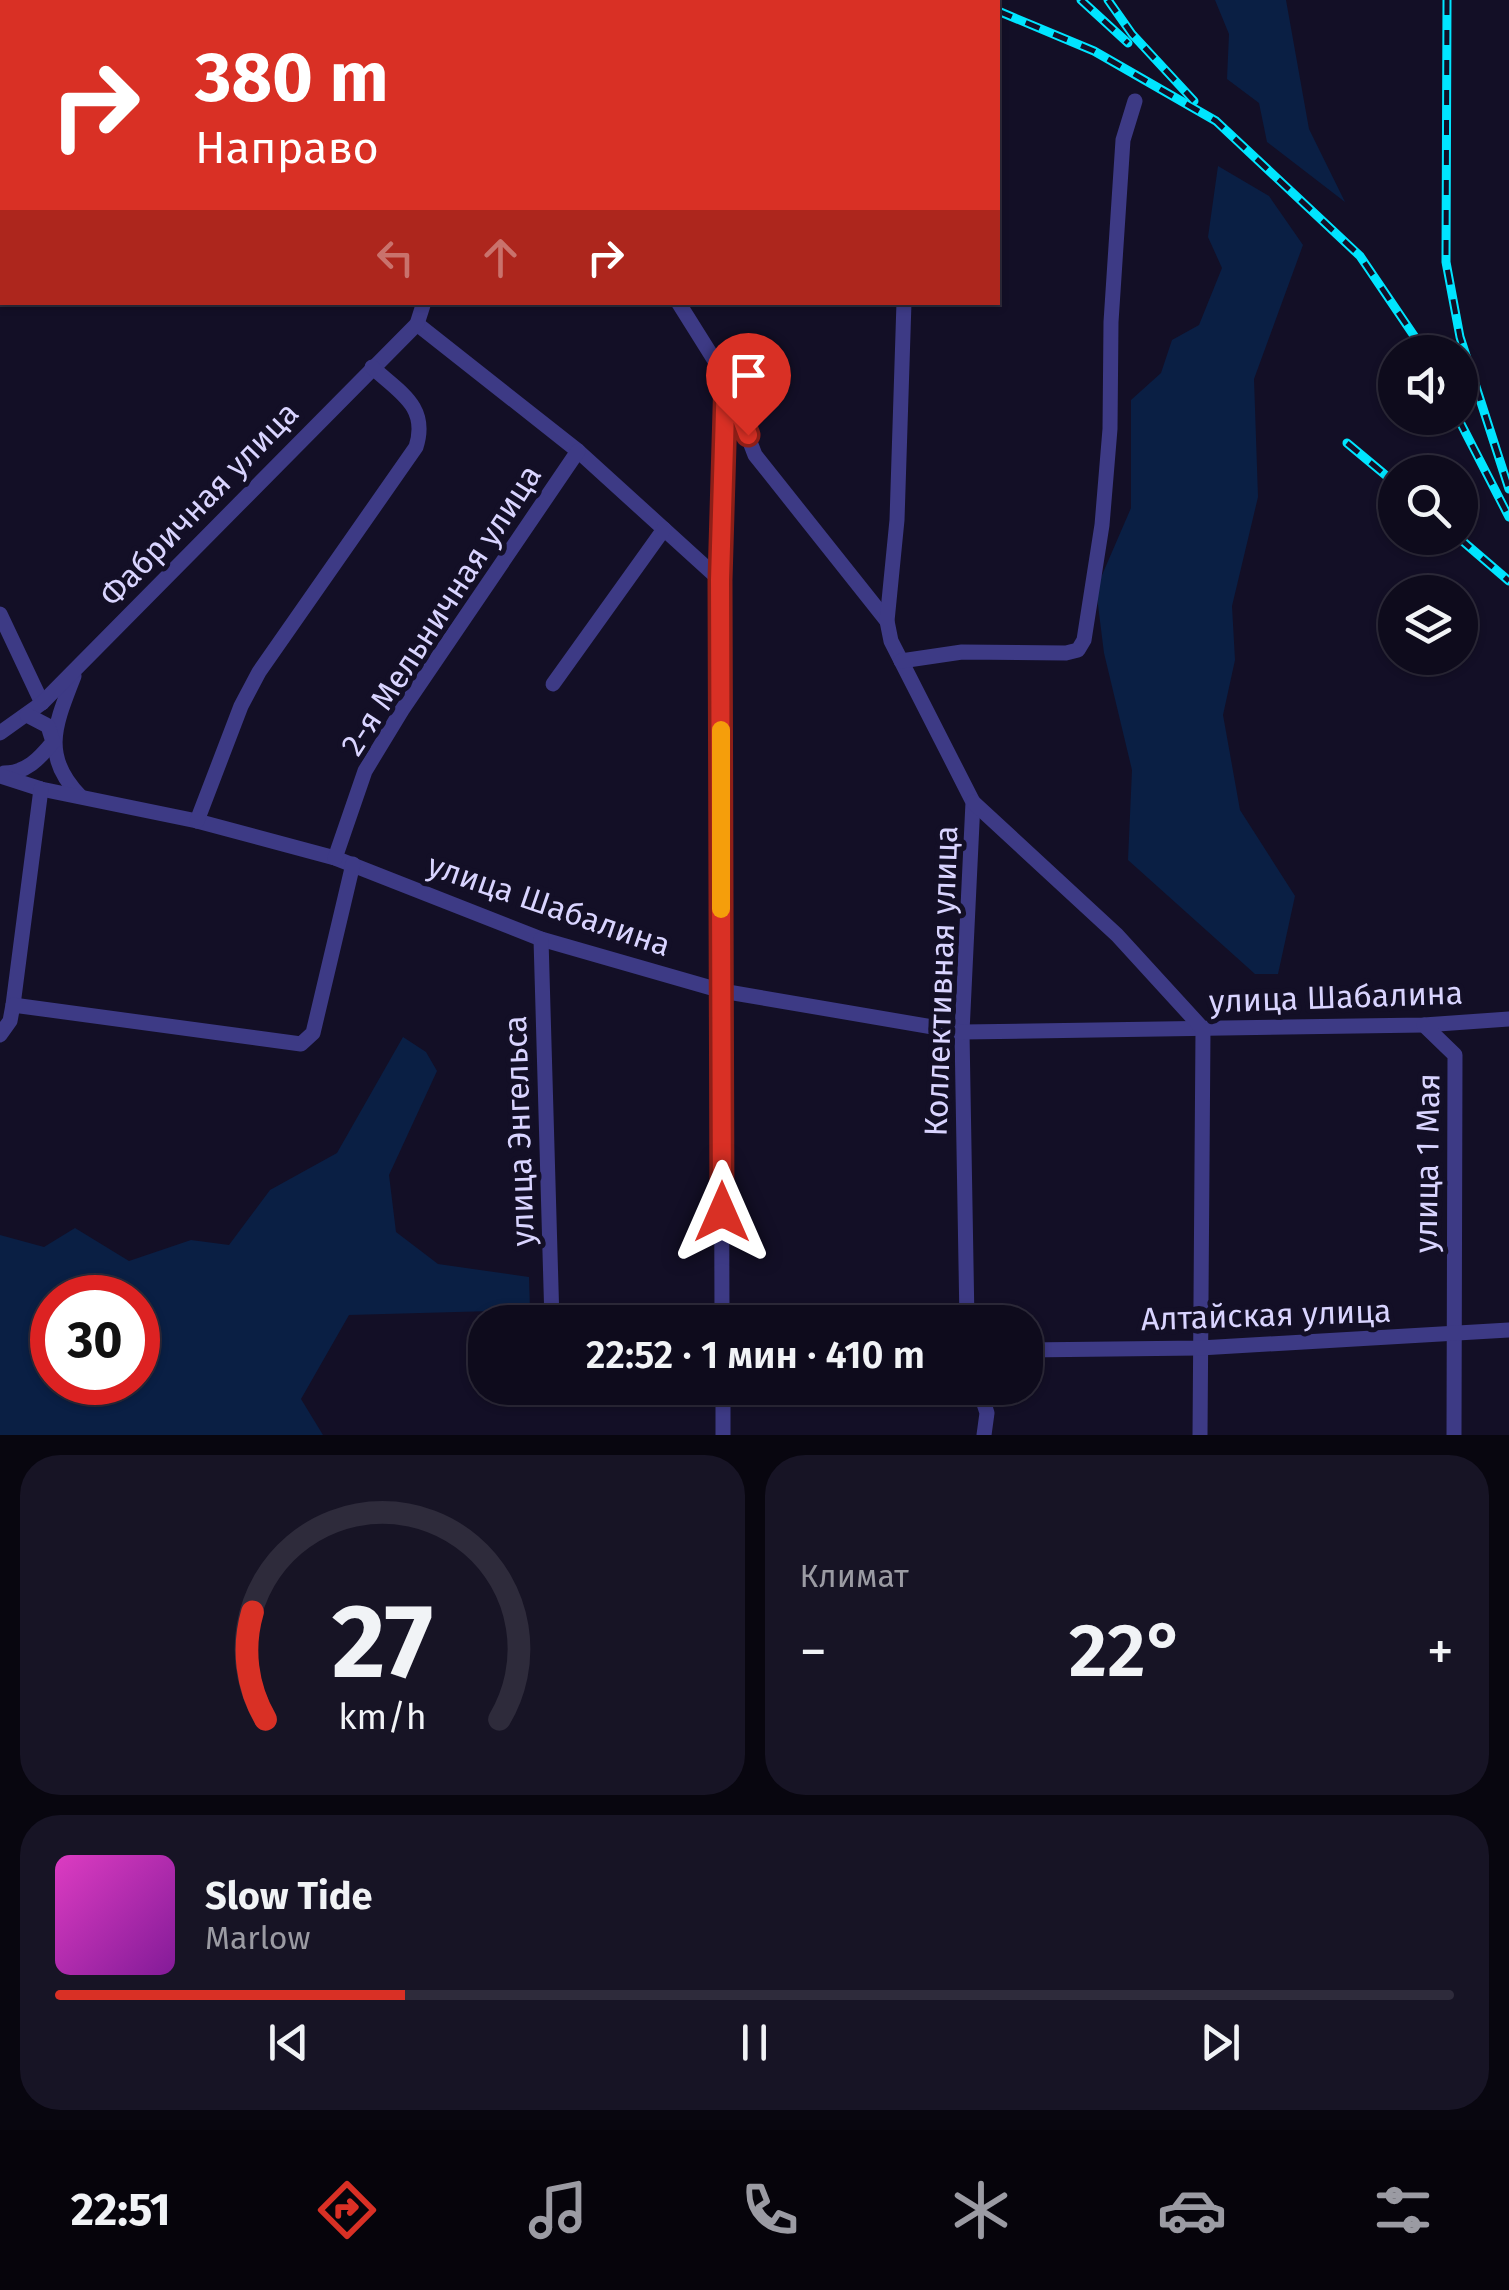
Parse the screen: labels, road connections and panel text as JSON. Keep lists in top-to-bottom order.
{
  "streets": {
    "street": [
      "Фабричная улица",
      "2-я Мельничная улица",
      "улица Шабалина",
      "Коллективная улица",
      "улица Энгельса",
      "улица 1 Мая",
      "Алтайская улица"
    ]
  },
  "crossings": [
    ["2-я Мельничная улица", "улица Шабалина"],
    ["улица Шабалина", "Коллективная улица"],
    ["улица Шабалина", "улица Энгельса"],
    ["улица Шабалина", "улица 1 Мая"],
    ["улица 1 Мая", "Алтайская улица"]
  ],
  "page": {
    "turn": ["380 m", "Направо"],
    "limit": "30",
    "trip": "22:52 · 1 мин · 410 m",
    "tile": "Климат",
    "heat": ["−", "22°", "+"],
    "song": ["Slow Tide", "Marlow"],
    "tabs": "22:51",
    "gauge": ["27", "km/h"]
  }
}
